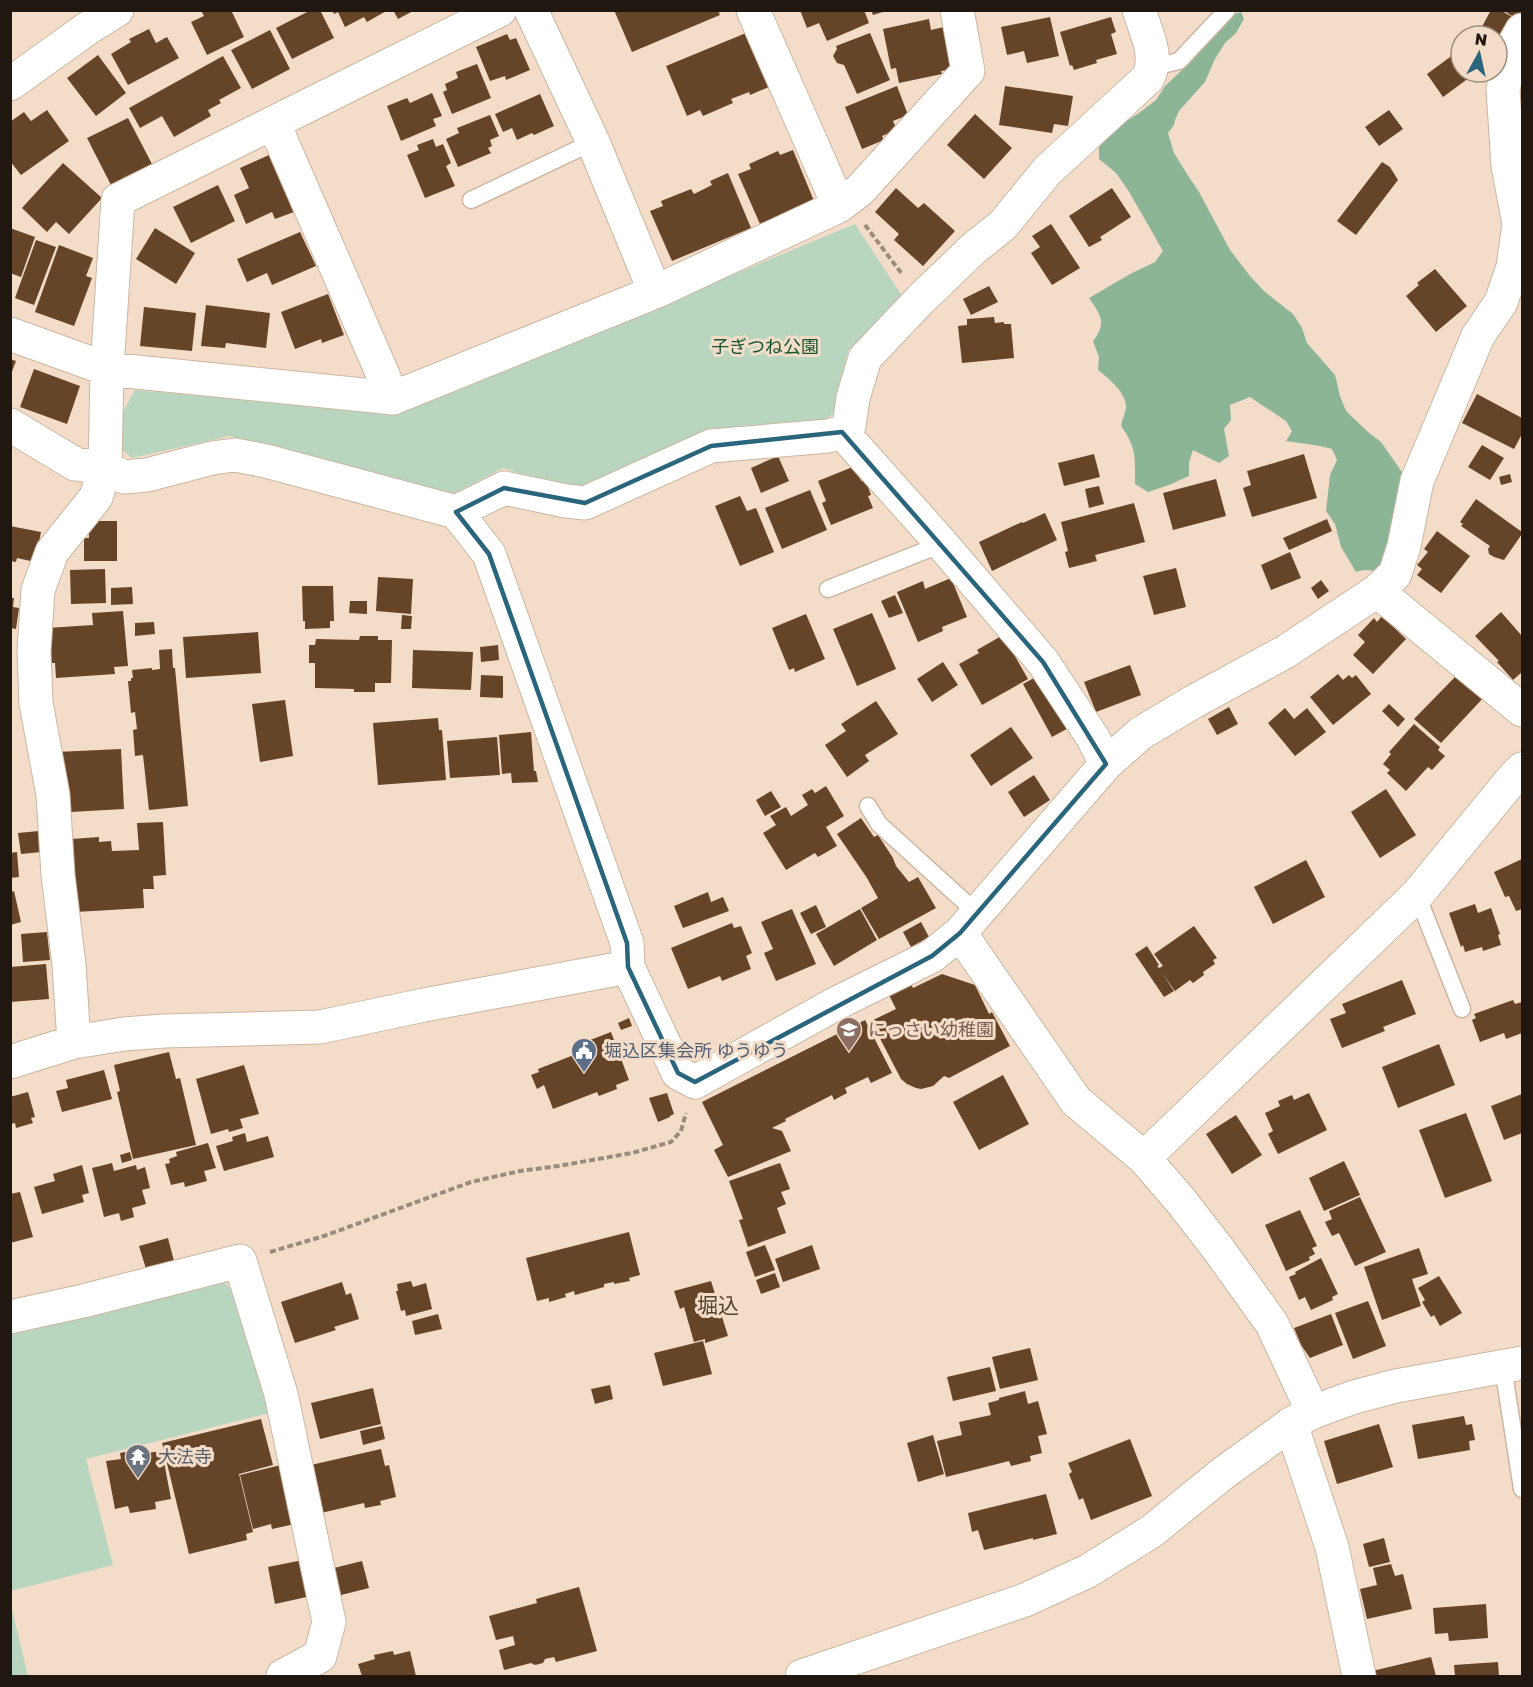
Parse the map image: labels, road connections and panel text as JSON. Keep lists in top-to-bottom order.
{
  "districts": ["堀込"],
  "parks": ["子ぎつね公園"],
  "places": {
    "school or university": ["にっさい幼稚園"],
    "public building": ["堀込区集会所 ゆうゆう"],
    "temple": ["大法寺"]
  },
  "north": "top"
}
